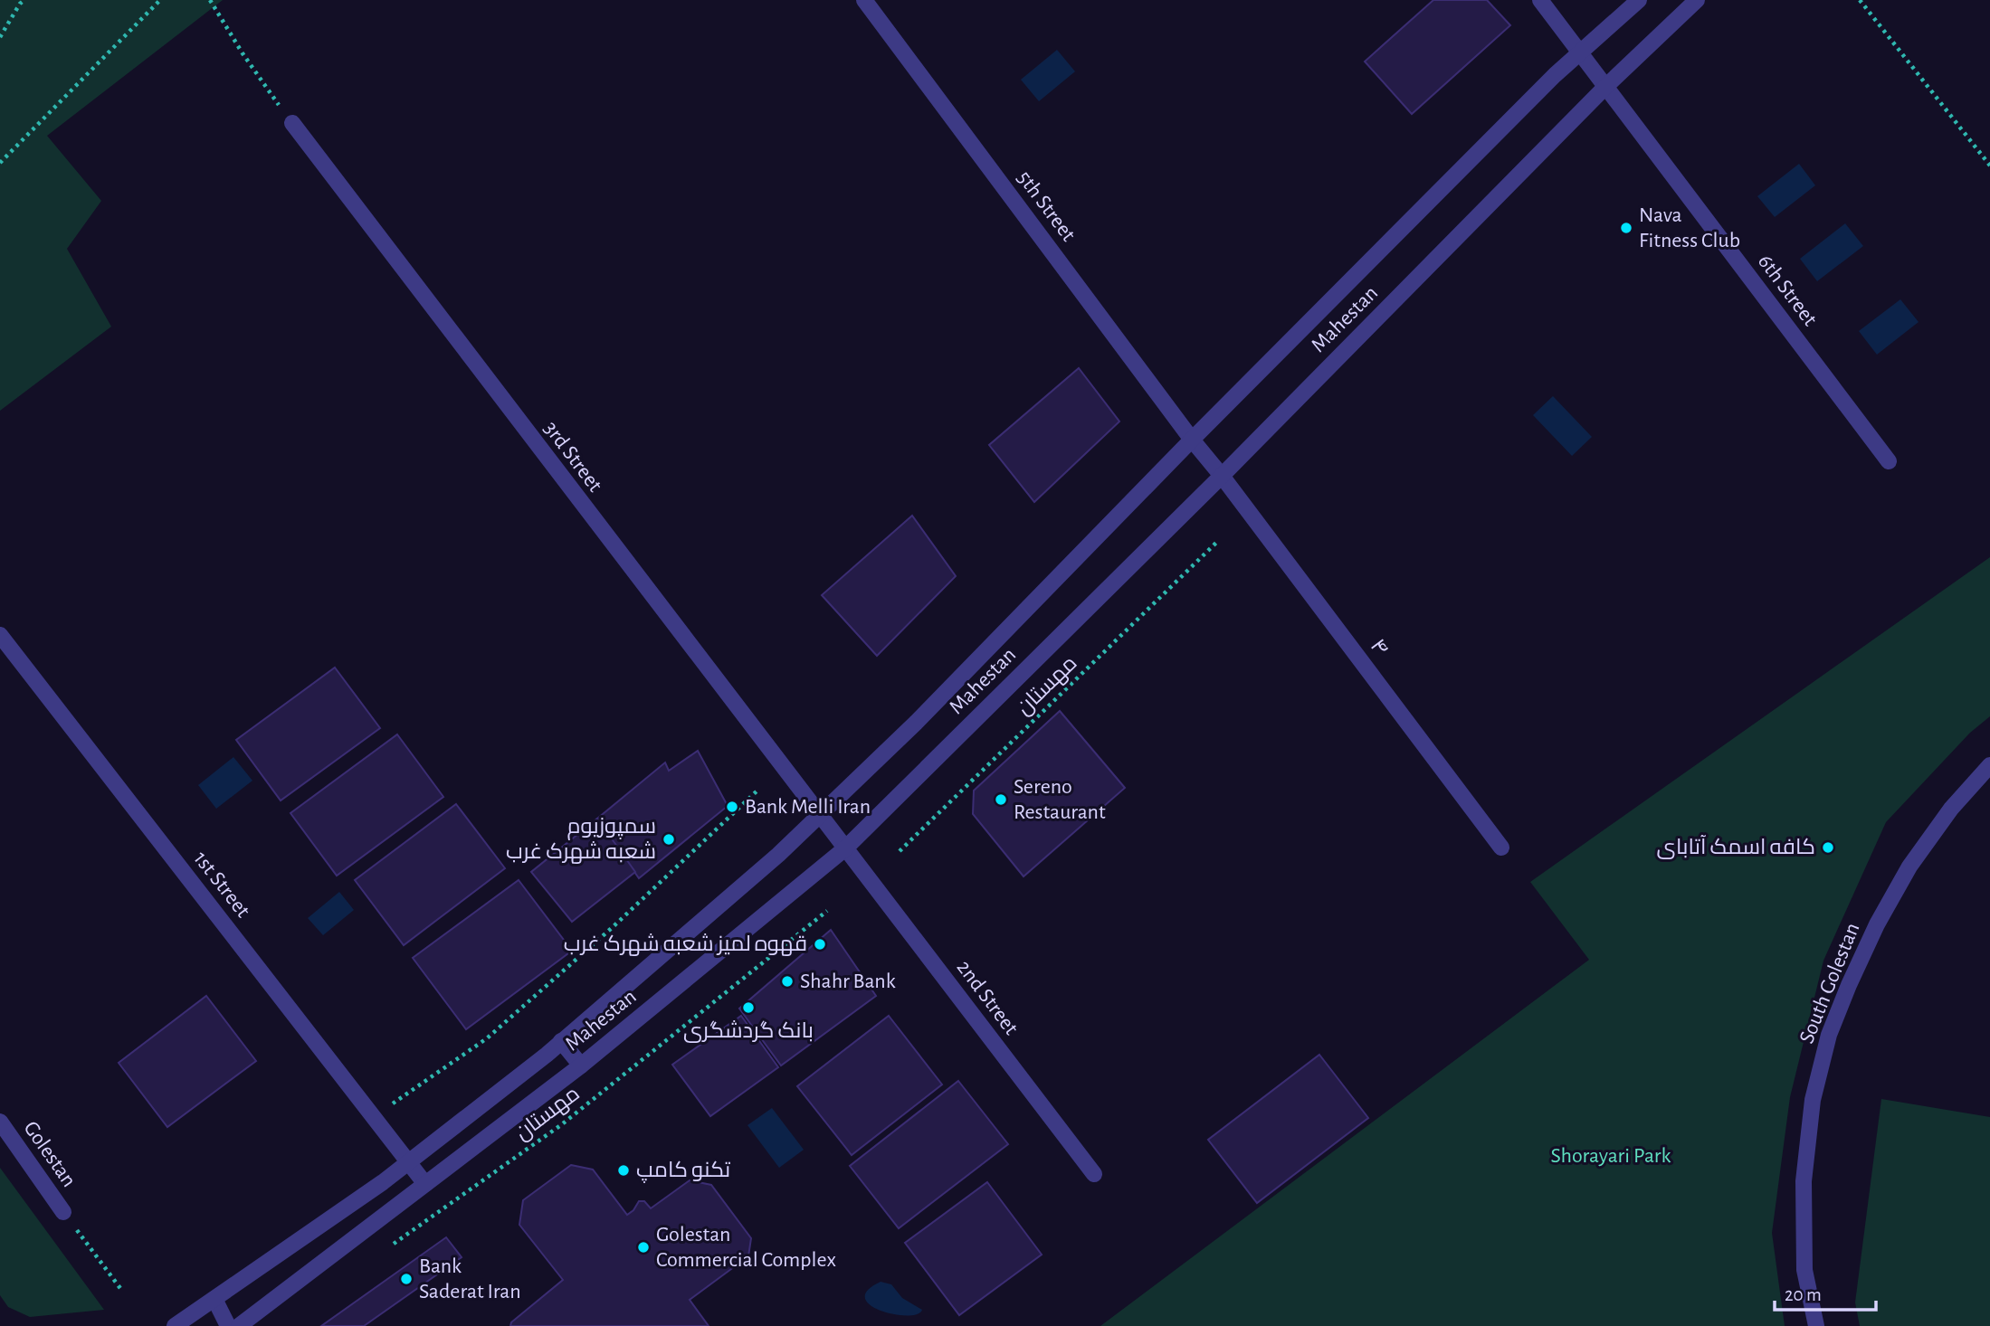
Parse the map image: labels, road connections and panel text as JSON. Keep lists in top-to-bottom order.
{
  "streets": {
    "street": [
      "5th Street",
      "6th Street",
      "Mahestan",
      "3rd Street",
      "۴",
      "1st Street",
      "South Golestan",
      "2nd Street",
      "Golestan"
    ],
    "path": ["مهستان"]
  },
  "crossings": [
    ["5th Street", "Mahestan"],
    ["5th Street", "۴"],
    ["6th Street", "Mahestan"],
    ["Mahestan", "3rd Street"],
    ["Mahestan", "۴"],
    ["Mahestan", "1st Street"],
    ["Mahestan", "2nd Street"],
    ["3rd Street", "2nd Street"]
  ],
  "parks": ["Shorayari Park"],
  "places": [
    "Nava Fitness Club",
    "Sereno Restaurant",
    "Bank Melli Iran",
    "سمپوزیوم شعبه شهرک غرب",
    "کافه اسمک آتابای",
    "قهوه لمیز شعبه شهرک غرب",
    "Shahr Bank",
    "بانک گردشگری",
    "تکنو کامپ",
    "Golestan Commercial Complex",
    "Bank Saderat Iran"
  ],
  "scale_bar": "20 m"
}
